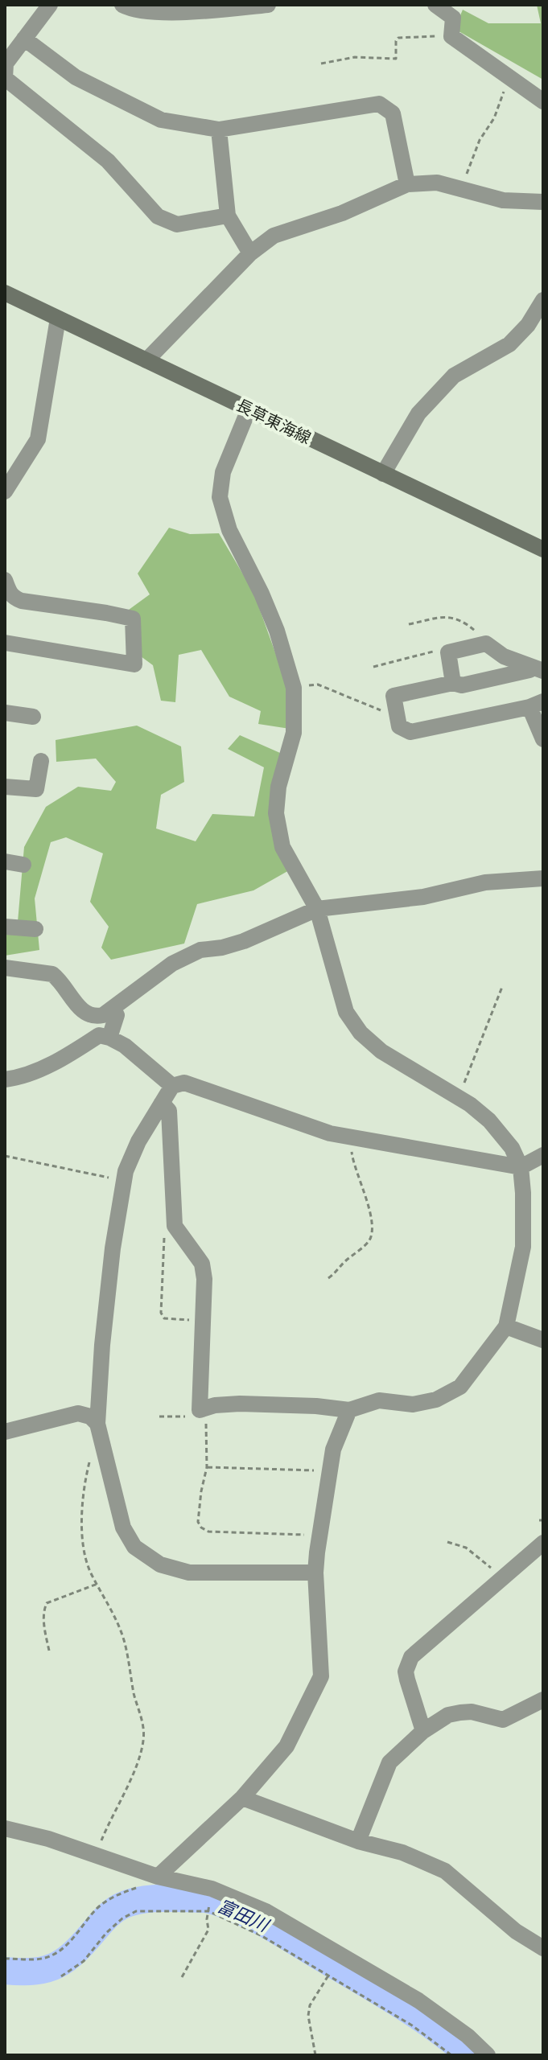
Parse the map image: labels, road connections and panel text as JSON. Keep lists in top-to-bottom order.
{
  "streets": {
    "main road": ["長草東海線"]
  },
  "water": ["富田川"]
}
